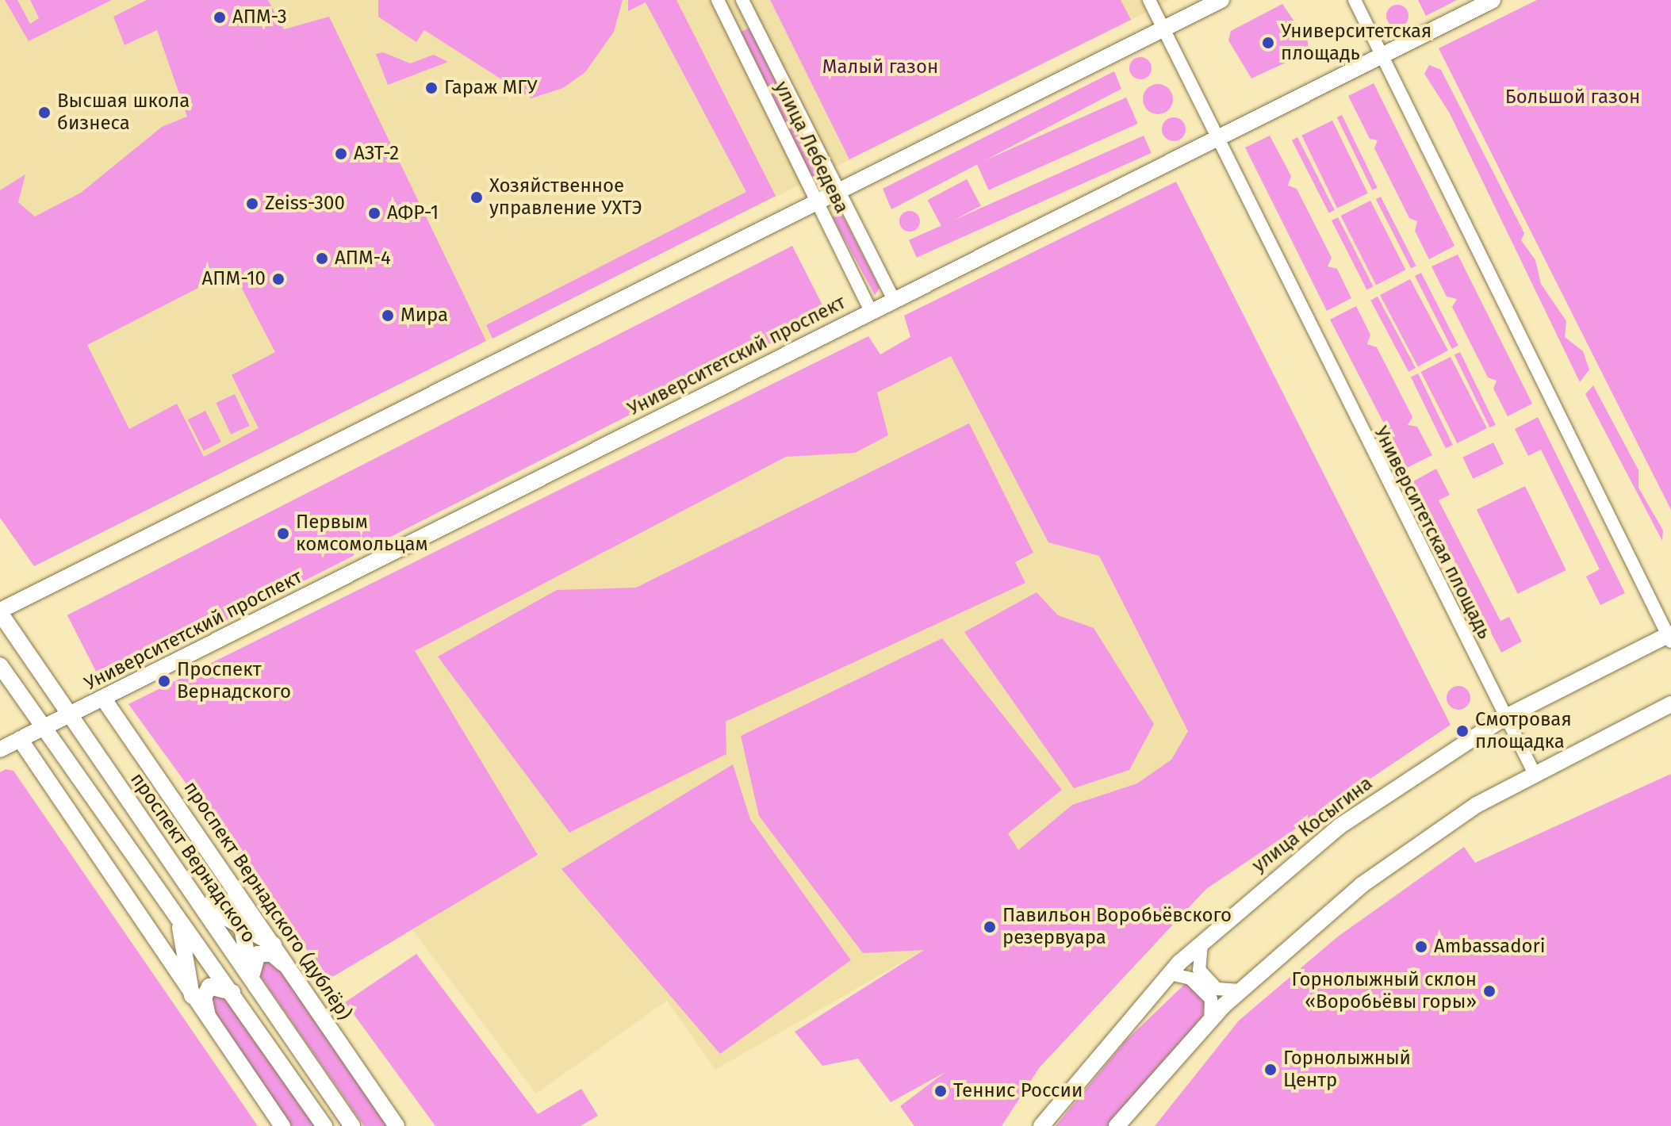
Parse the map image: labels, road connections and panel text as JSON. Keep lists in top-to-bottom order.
{
  "streets": {
    "main road": [
      "Университетский проспект",
      "улица Косыгина",
      "проспект Вернадского",
      "проспект Вернадского (дублёр)"
    ],
    "street": ["улица Лебедева", "Университетская площадь"]
  },
  "crossings": [
    ["улица Лебедева", "Университетский проспект"],
    ["Университетский проспект", "Университетская площадь"],
    ["Университетский проспект", "проспект Вернадского"],
    ["Университетский проспект", "проспект Вернадского (дублёр)"],
    ["Университетская площадь", "улица Косыгина"]
  ],
  "parks": ["Малый газон", "Большой газон"],
  "places": [
    "АПМ-3",
    "Университетская площадь",
    "Гараж МГУ",
    "Высшая школа бизнеса",
    "АЗТ-2",
    "Хозяйственное управление УХТЭ",
    "Zeiss-300",
    "АФР-1",
    "АПМ-4",
    "АПМ-10",
    "Мира",
    "Первым комсомольцам",
    "Проспект Вернадского",
    "Смотровая площадка",
    "Павильон Воробьёвского резервуара",
    "Ambassadori",
    "Горнолыжный склон «Воробьёвы горы»",
    "Горнолыжный Центр",
    "Теннис России"
  ]
}
